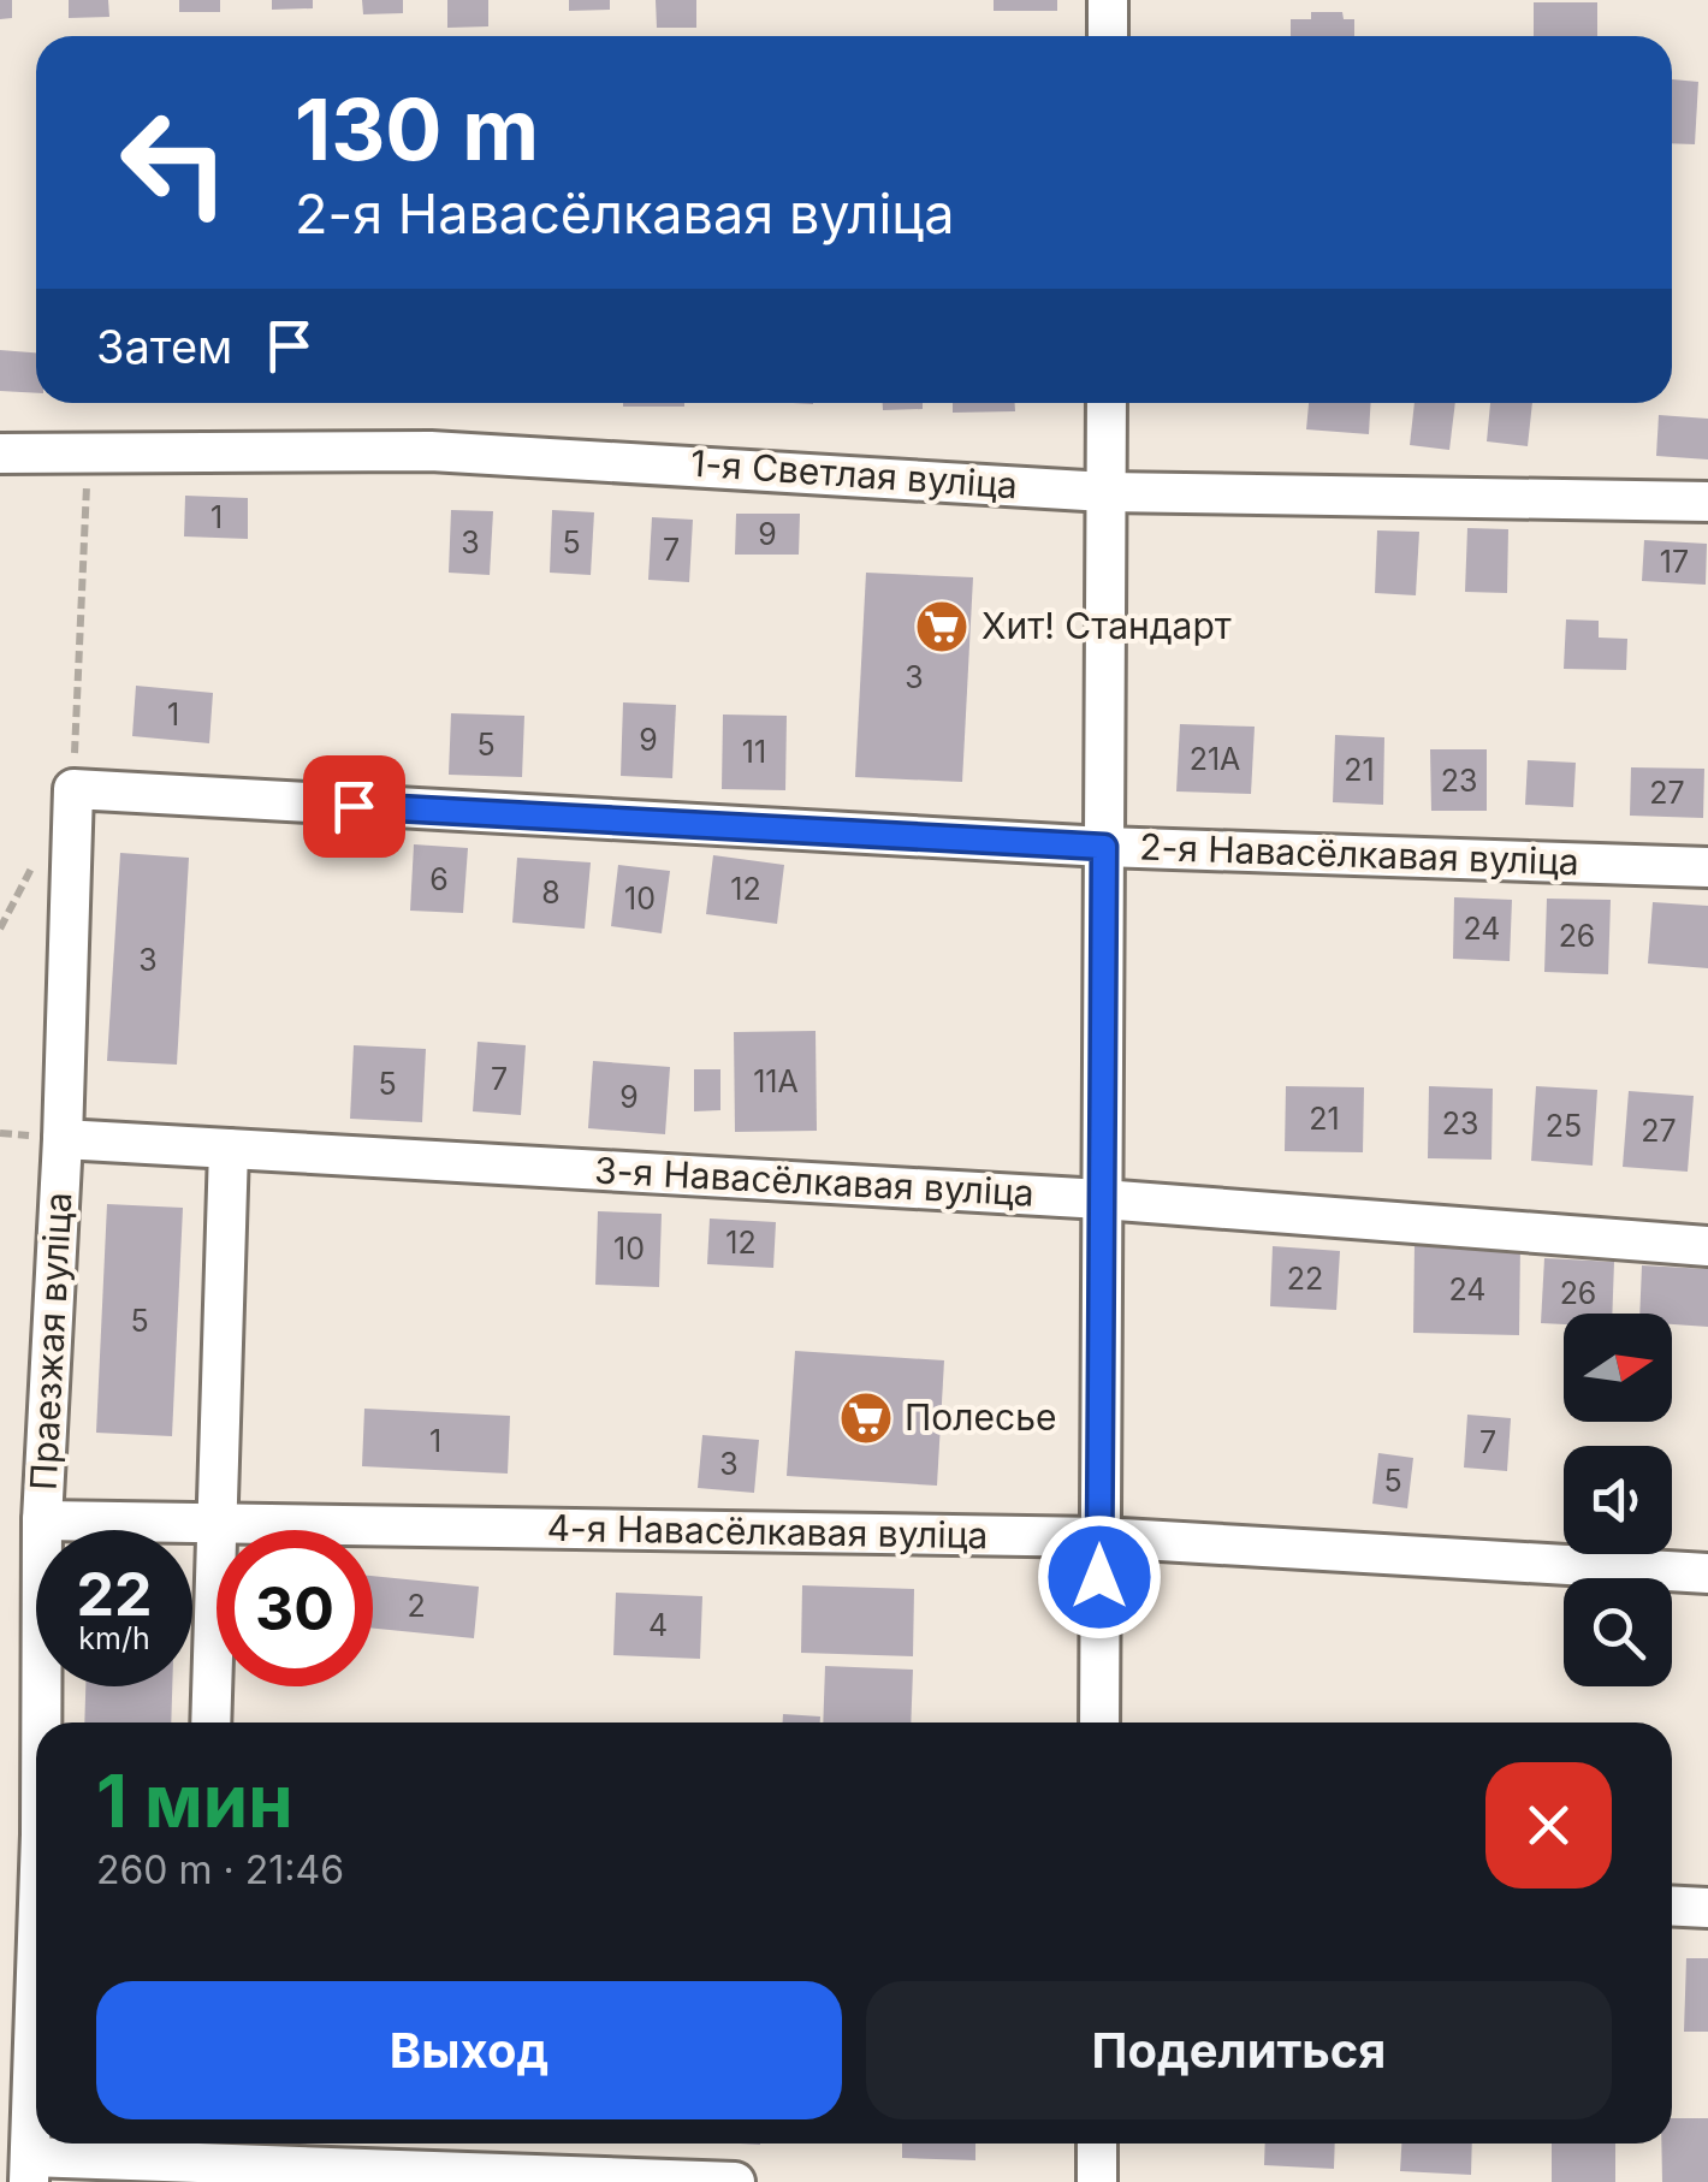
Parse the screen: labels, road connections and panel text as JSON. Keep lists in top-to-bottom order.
{
  "streets": {
    "street": [
      "1-я Светлая вуліца",
      "2-я Навасёлкавая вуліца",
      "3-я Навасёлкавая вуліца",
      "Праезжая вуліца",
      "4-я Навасёлкавая вуліца"
    ]
  },
  "crossings": [
    ["2-я Навасёлкавая вуліца", "Праезжая вуліца"],
    ["3-я Навасёлкавая вуліца", "Праезжая вуліца"],
    ["Праезжая вуліца", "4-я Навасёлкавая вуліца"]
  ],
  "places": {
    "supermarket": ["Хит! Стандарт", "Полесье"]
  },
  "house_numbers": [
    "1",
    "9",
    "3",
    "5",
    "7",
    "17",
    "3",
    "1",
    "9",
    "5",
    "11",
    "21А",
    "21",
    "23",
    "27",
    "6",
    "12",
    "8",
    "10",
    "24",
    "26",
    "3",
    "7",
    "11А",
    "5",
    "9",
    "21",
    "23",
    "25",
    "27",
    "12",
    "10",
    "22",
    "24",
    "26",
    "5",
    "1",
    "7",
    "3",
    "5",
    "2",
    "4"
  ],
  "north": "right",
  "page": {
    "turn": ["130 m", "2-я Навасёлкавая вуліца"],
    "then": "Затем",
    "speed": "22 km/h",
    "limit": "30",
    "heading": ["1 мин", "260 m · 21:46"],
    "buttons": ["Выход", "Поделиться"]
  }
}
